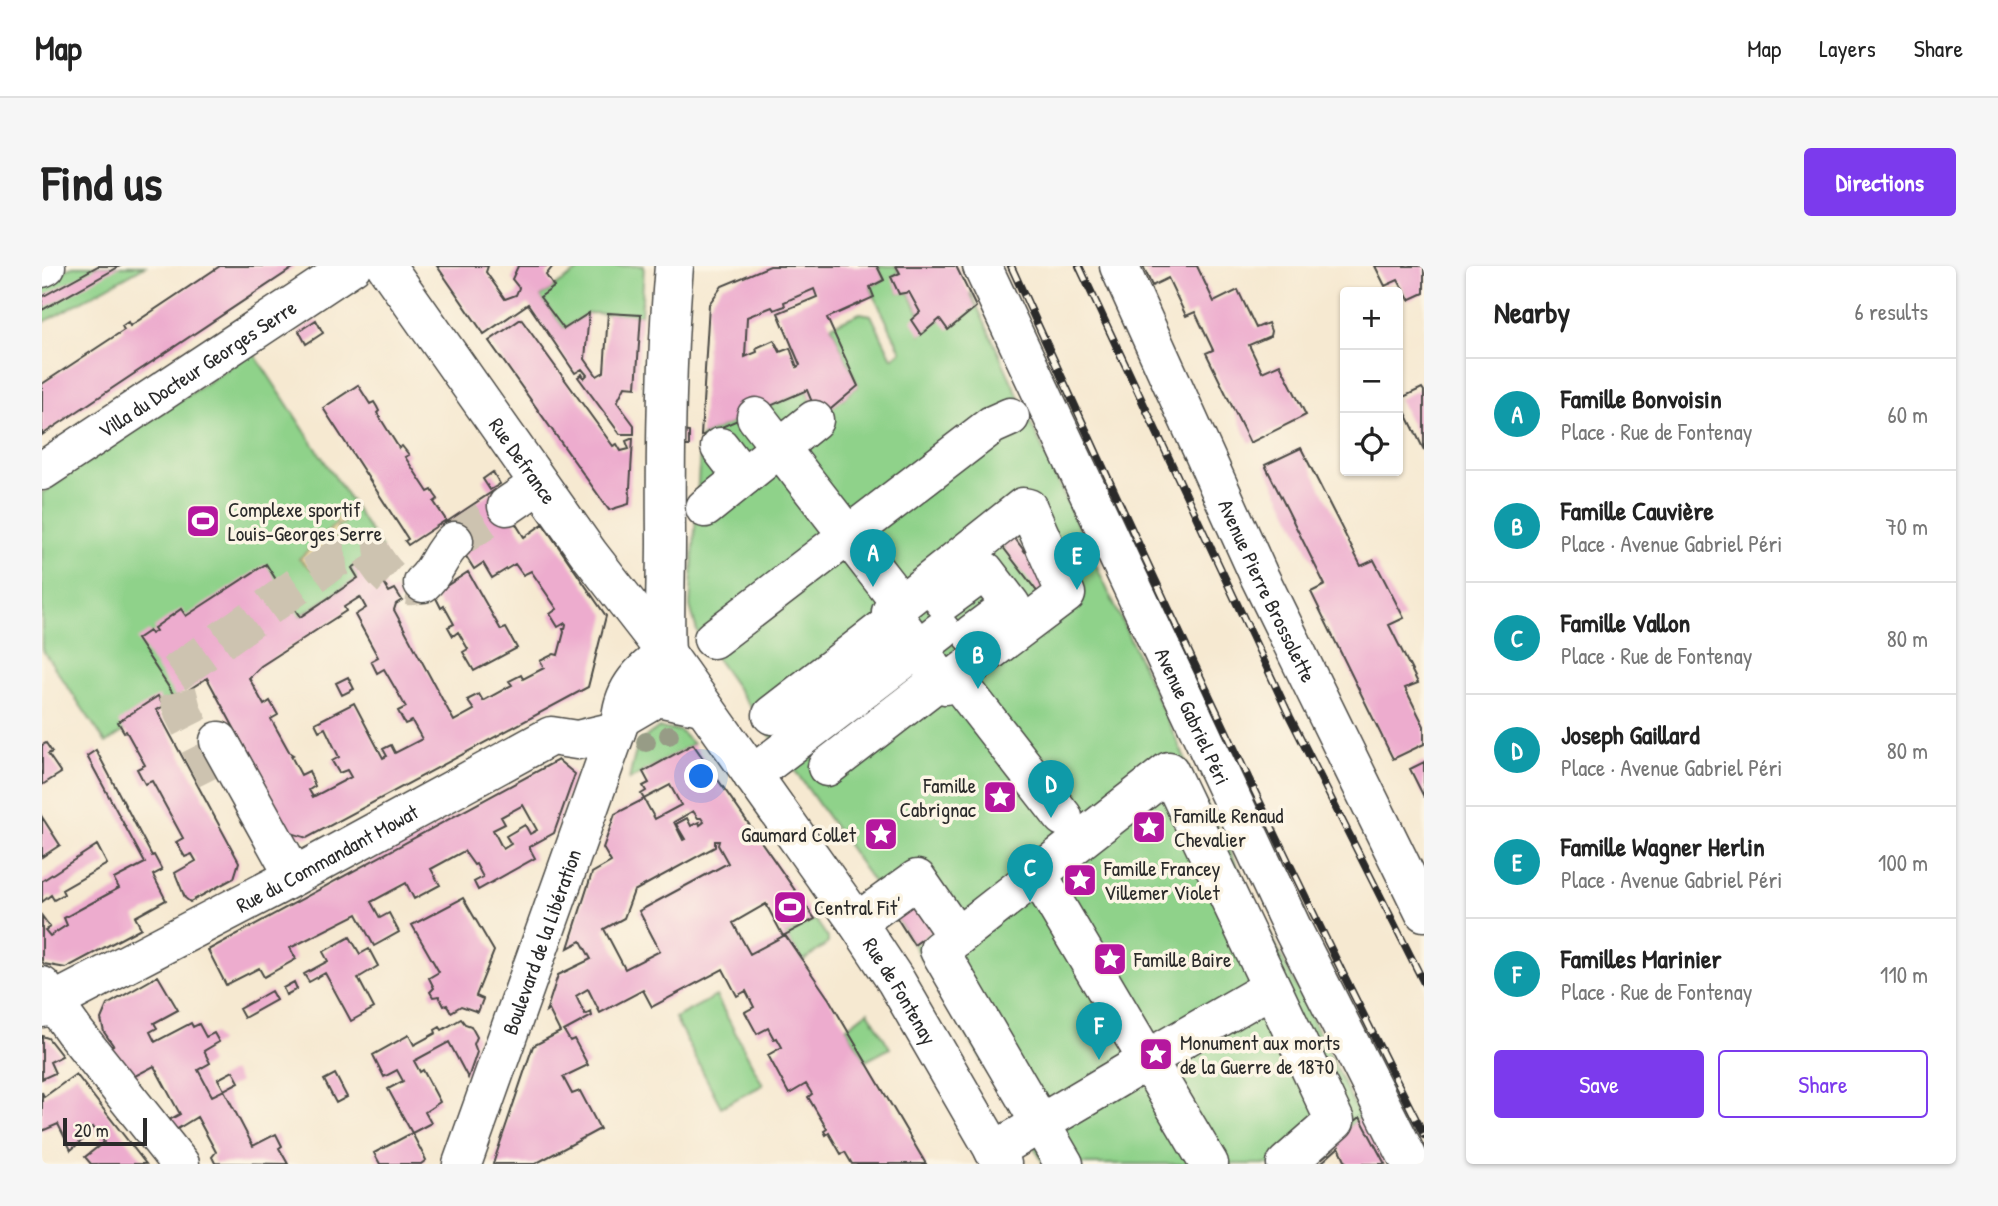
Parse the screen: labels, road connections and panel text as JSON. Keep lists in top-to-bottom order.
{
  "streets": {
    "street": [
      "Villa du Docteur Georges Serre",
      "Rue Defrance",
      "Avenue Pierre Brossolette",
      "Avenue Gabriel Péri",
      "Rue du Commandant Mowat",
      "Boulevard de la Libération",
      "Rue de Fontenay"
    ]
  },
  "crossings": [
    ["Rue Defrance", "Boulevard de la Libération"],
    ["Rue Defrance", "Rue de Fontenay"],
    ["Rue du Commandant Mowat", "Boulevard de la Libération"],
    ["Boulevard de la Libération", "Rue de Fontenay"]
  ],
  "places": {
    "sports": ["Complexe sportif Louis-Georges Serre", "Central Fit'"],
    "place": [
      "Famille Cabrignac",
      "Famille Renaud Chevalier",
      "Gaumard Collet",
      "Famille Francey Villemer Violet",
      "Famille Baire",
      "Monument aux morts de la Guerre de 1870"
    ]
  },
  "scale_bar": "20 m",
  "page": {
    "header": "Map",
    "nav": ["Map", "Layers", "Share"],
    "buttons": [
      "Directions",
      ["Save", "Share"]
    ],
    "title": "Find us",
    "heading": ["Nearby", "6 results"],
    "map_buttons": ["+", "−"],
    "list": [
      {
        "mark": "A",
        "name": "Famille Bonvoisin",
        "note": "Place · Rue de Fontenay",
        "value": "60 m"
      },
      {
        "mark": "B",
        "name": "Famille Cauvière",
        "note": "Place · Avenue Gabriel Péri",
        "value": "70 m"
      },
      {
        "mark": "C",
        "name": "Famille Vallon",
        "note": "Place · Rue de Fontenay",
        "value": "80 m"
      },
      {
        "mark": "D",
        "name": "Joseph Gaillard",
        "note": "Place · Avenue Gabriel Péri",
        "value": "80 m"
      },
      {
        "mark": "E",
        "name": "Famille Wagner Herlin",
        "note": "Place · Avenue Gabriel Péri",
        "value": "100 m"
      },
      {
        "mark": "F",
        "name": "Familles Marinier",
        "note": "Place · Rue de Fontenay",
        "value": "110 m"
      }
    ],
    "pins": [
      "A",
      "E",
      "B",
      "D",
      "C",
      "F"
    ],
    "scale": "20 m"
  }
}
